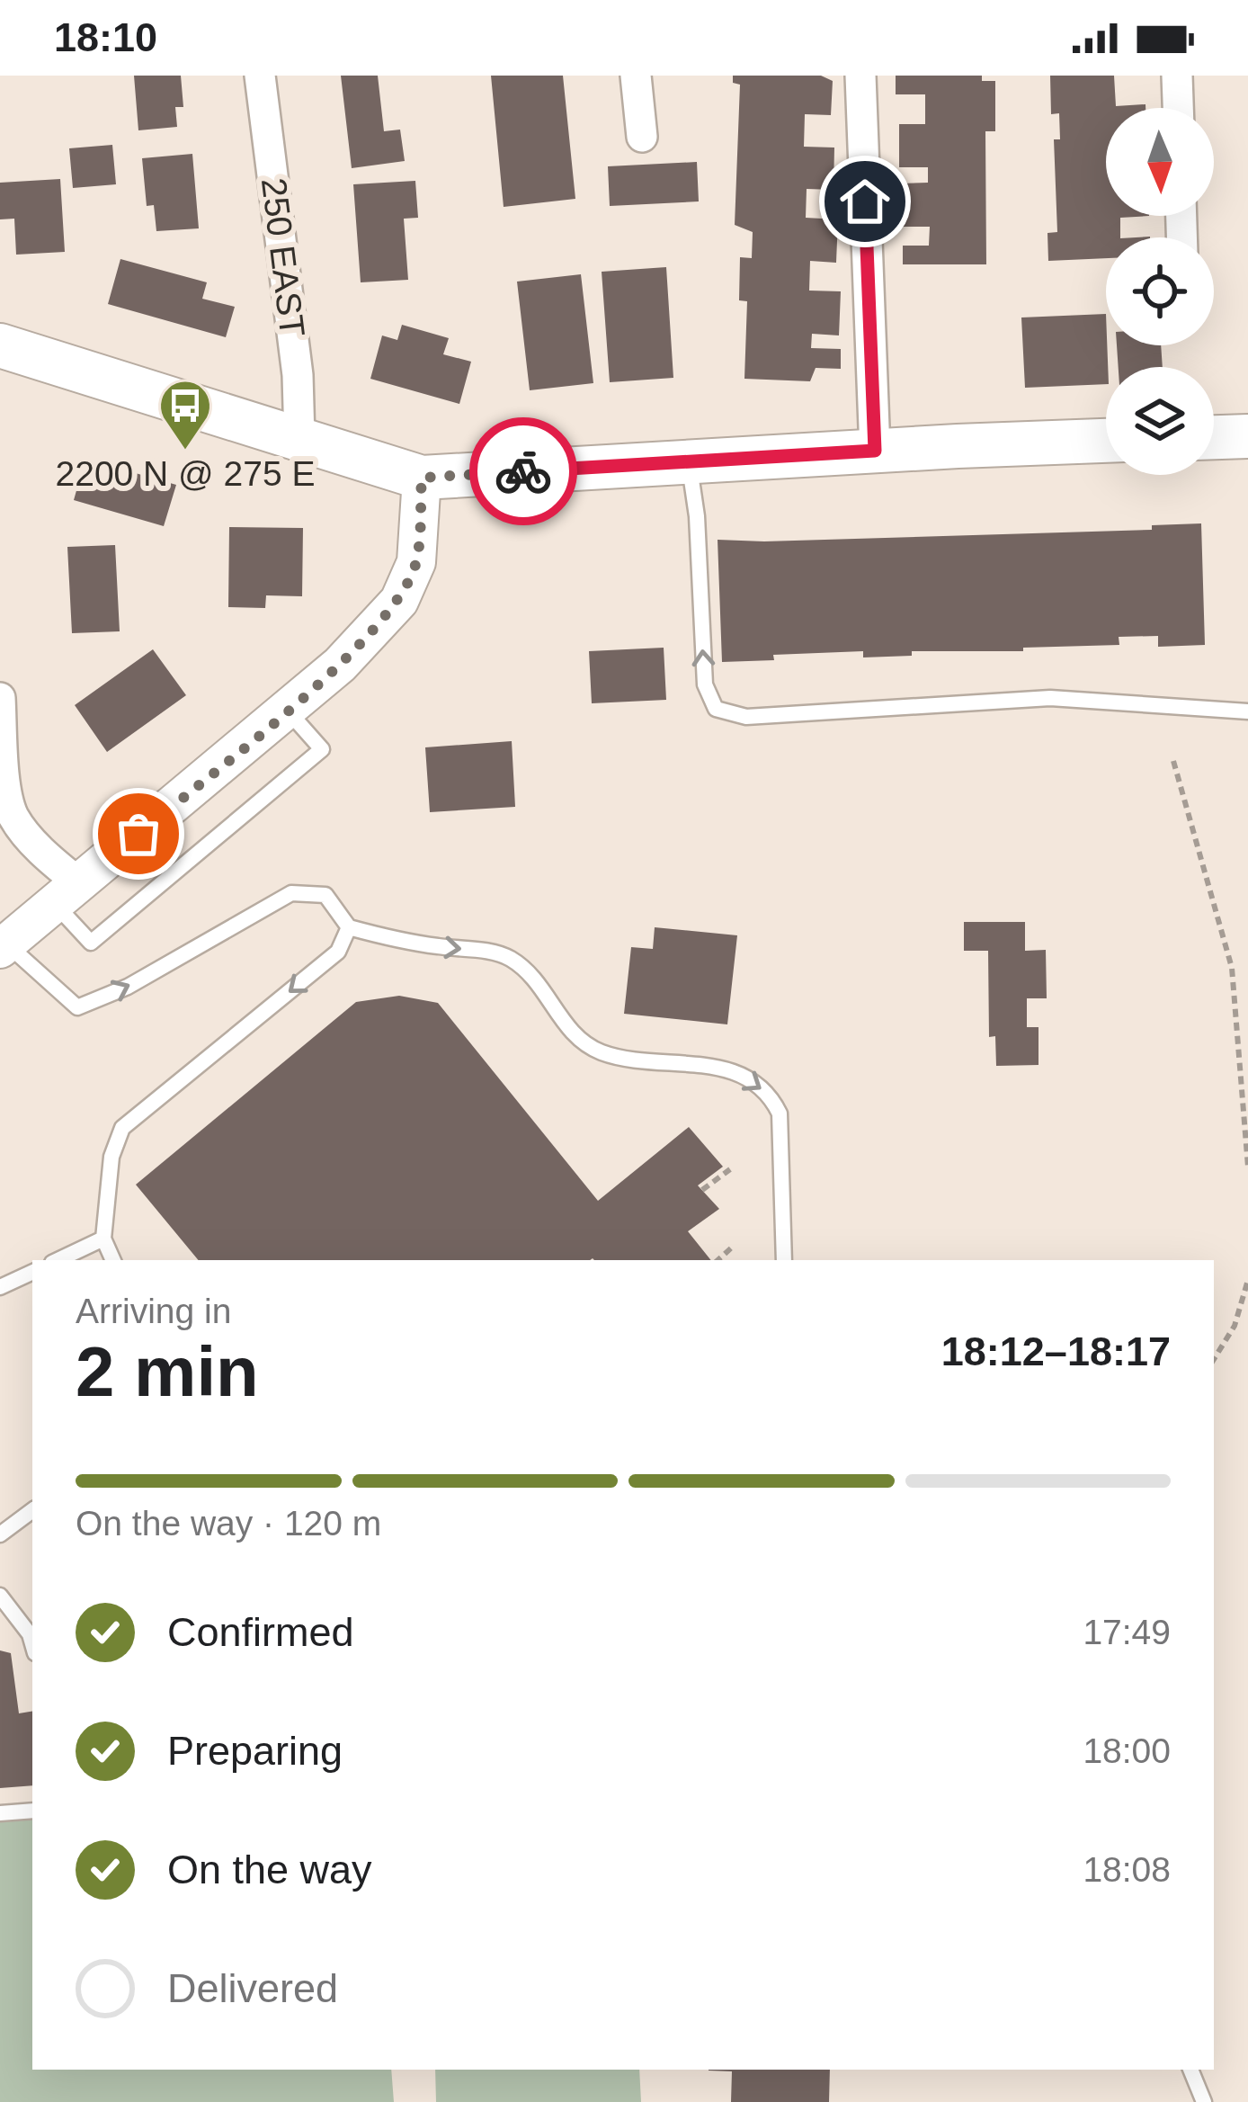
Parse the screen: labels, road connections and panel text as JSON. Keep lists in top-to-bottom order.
{
  "streets": {
    "street": ["250 EAST"]
  },
  "places": {
    "bus stop": ["2200 N @ 275 E"]
  },
  "north": "bottom",
  "page": {
    "status": "18:10",
    "heading": ["2 min", "Arriving in", "18:12–18:17"],
    "bar": "On the way · 120 m",
    "list": [
      ["Confirmed", "17:49"],
      ["Preparing", "18:00"],
      ["On the way", "18:08"],
      "Delivered"
    ]
  }
}
